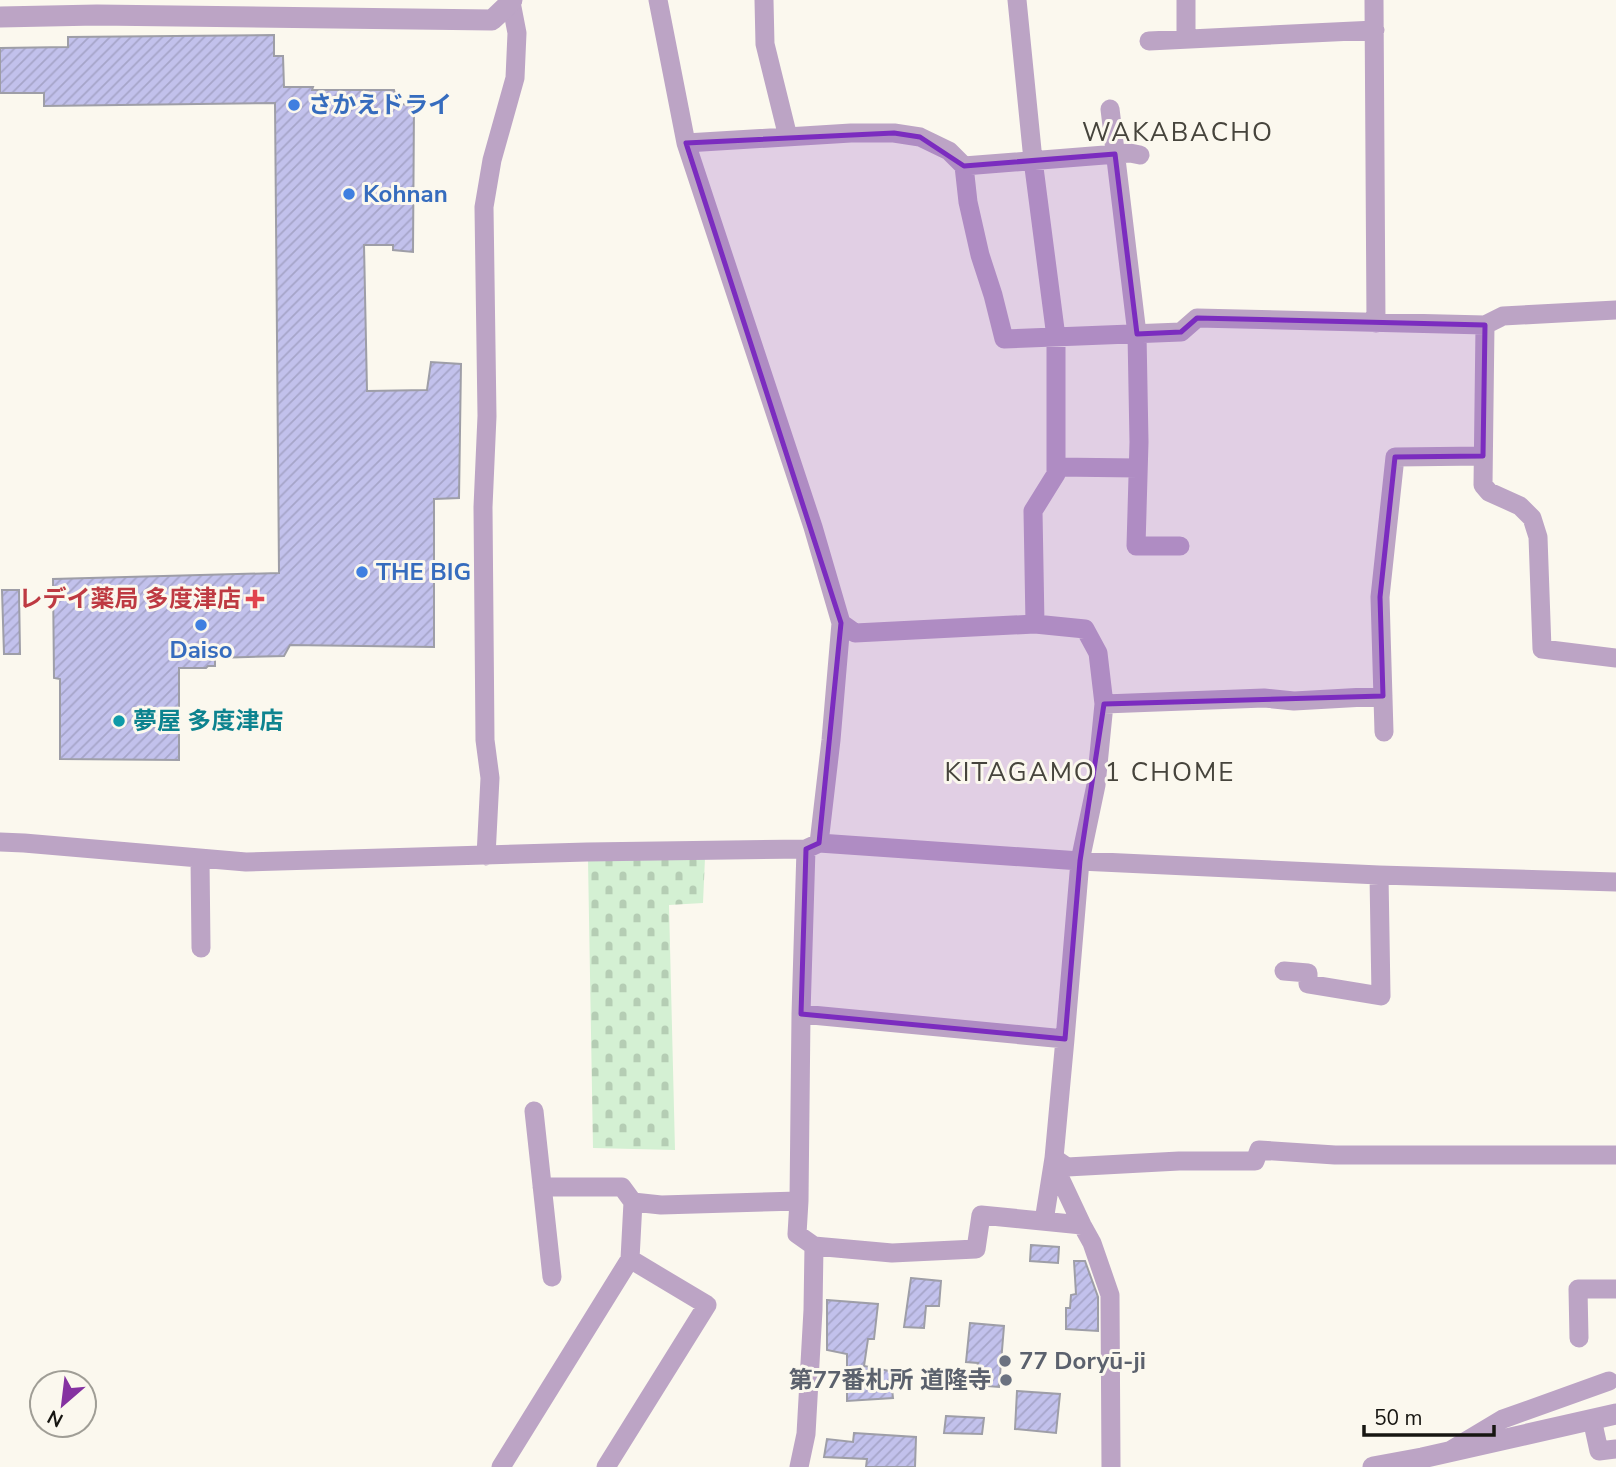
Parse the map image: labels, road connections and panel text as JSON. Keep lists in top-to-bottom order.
{
  "districts": ["WAKABACHO", "KITAGAMO 1 CHOME"],
  "places": {
    "other": [
      "さかえドライ",
      "Kohnan",
      "THE BIG",
      "Daiso",
      "夢屋 多度津店",
      "77 Doryū-ji",
      "第77番札所 道隆寺"
    ],
    "health": ["レデイ薬局 多度津店"]
  },
  "scale_bar": "50 m",
  "north": "bottom left"
}
